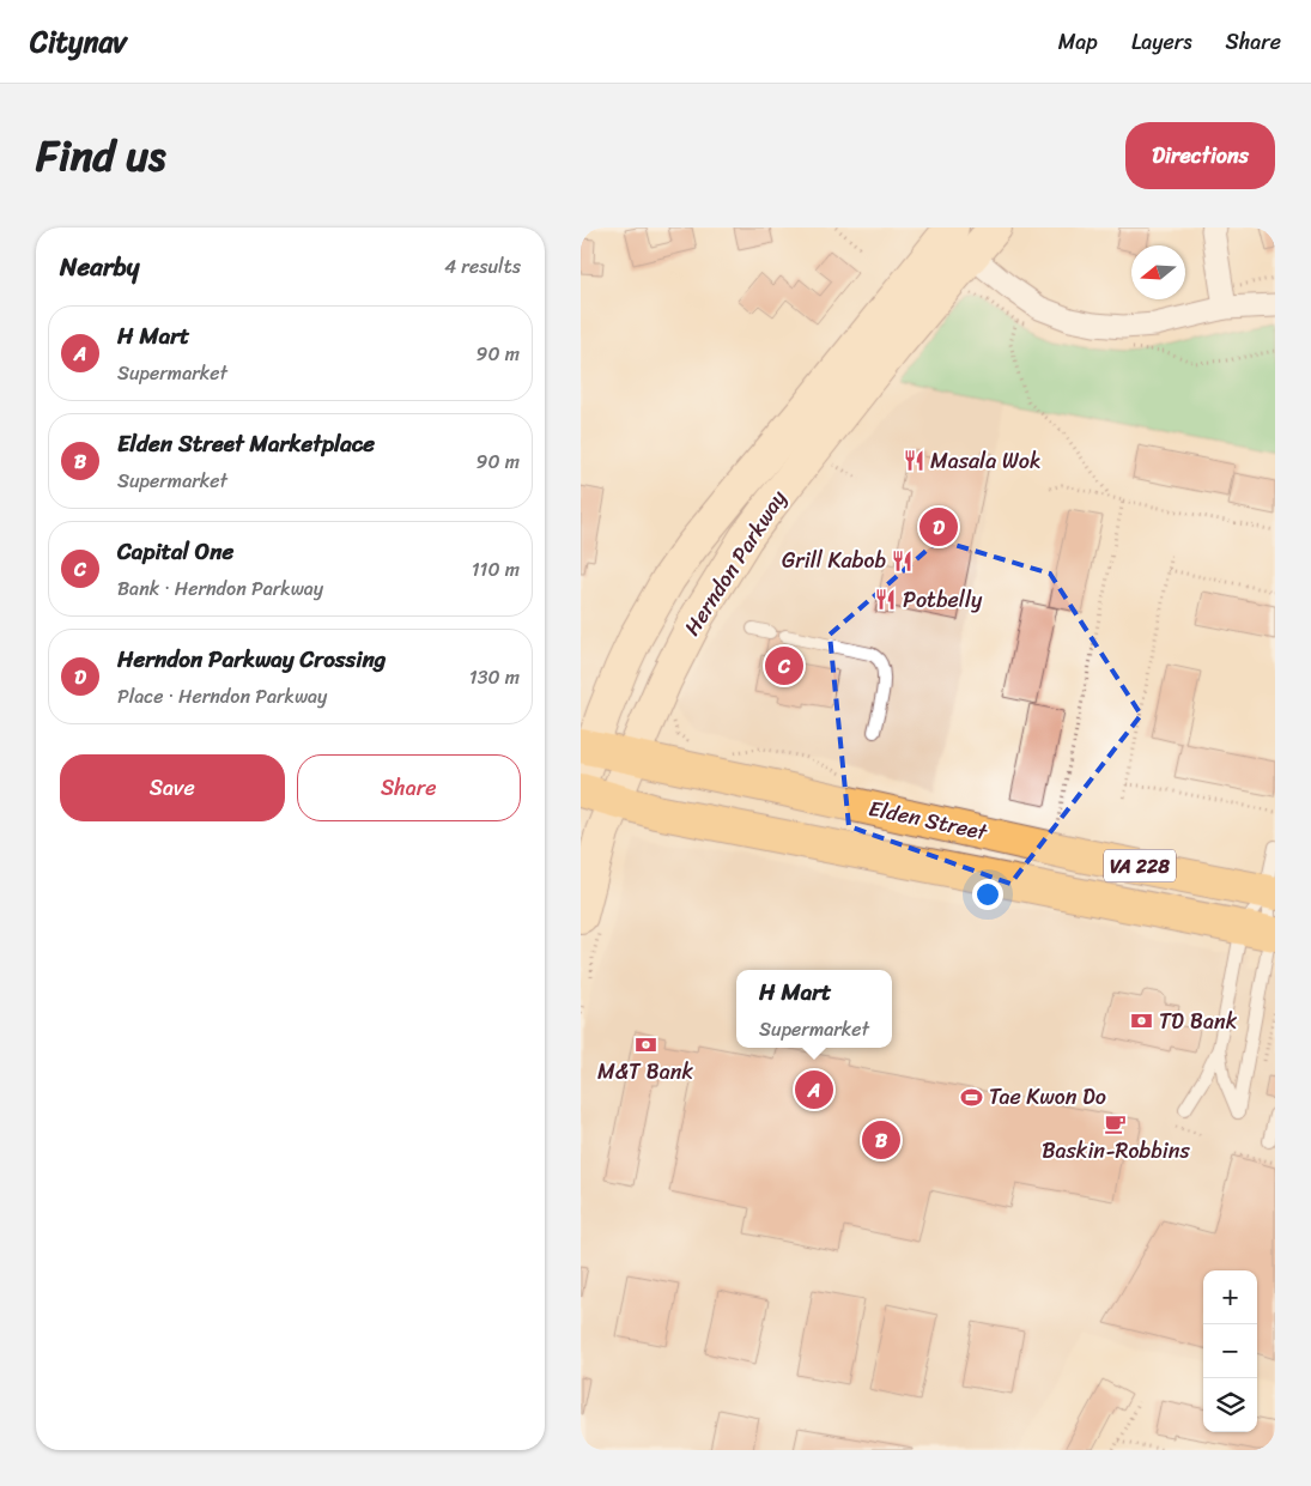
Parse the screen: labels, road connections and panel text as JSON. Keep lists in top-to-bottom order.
{
  "streets": {
    "main road": ["Herndon Parkway", "Elden Street", "VA 228"]
  },
  "crossings": [
    ["Herndon Parkway", "Elden Street"]
  ],
  "places": {
    "restaurant": ["Masala Wok", "Grill Kabob", "Potbelly"],
    "bank": ["TD Bank", "M&T Bank"],
    "sports": ["Tae Kwon Do"],
    "cafe": ["Baskin-Robbins"]
  },
  "north": "left",
  "page": {
    "header": "Citynav",
    "nav": ["Map", "Layers", "Share"],
    "title": "Find us",
    "buttons": [
      "Directions",
      ["Save", "Share"]
    ],
    "heading": ["Nearby", "4 results"],
    "list": [
      {
        "mark": "A",
        "name": "H Mart",
        "note": "Supermarket",
        "value": "90 m"
      },
      {
        "mark": "B",
        "name": "Elden Street Marketplace",
        "note": "Supermarket",
        "value": "90 m"
      },
      {
        "mark": "C",
        "name": "Capital One",
        "note": "Bank · Herndon Parkway",
        "value": "110 m"
      },
      {
        "mark": "D",
        "name": "Herndon Parkway Crossing",
        "note": "Place · Herndon Parkway",
        "value": "130 m"
      }
    ],
    "pins": [
      "D",
      "C",
      "A",
      "B"
    ],
    "popup": ["H Mart", "Supermarket"],
    "map_buttons": ["+", "−"]
  }
}
